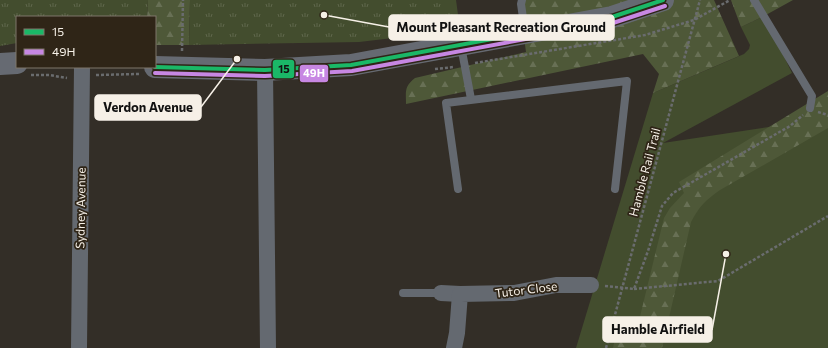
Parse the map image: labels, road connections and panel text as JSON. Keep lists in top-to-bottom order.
{
  "streets": {
    "street": ["Sydney Avenue", "Tutor Close"],
    "path": ["Hamble Rail Trail"]
  },
  "places": ["Mount Pleasant Recreation Ground", "Verdon Avenue", "Hamble Airfield"],
  "lines": ["transit line 15", "transit line 49H"],
  "legend": ["15", "49H"]
}
